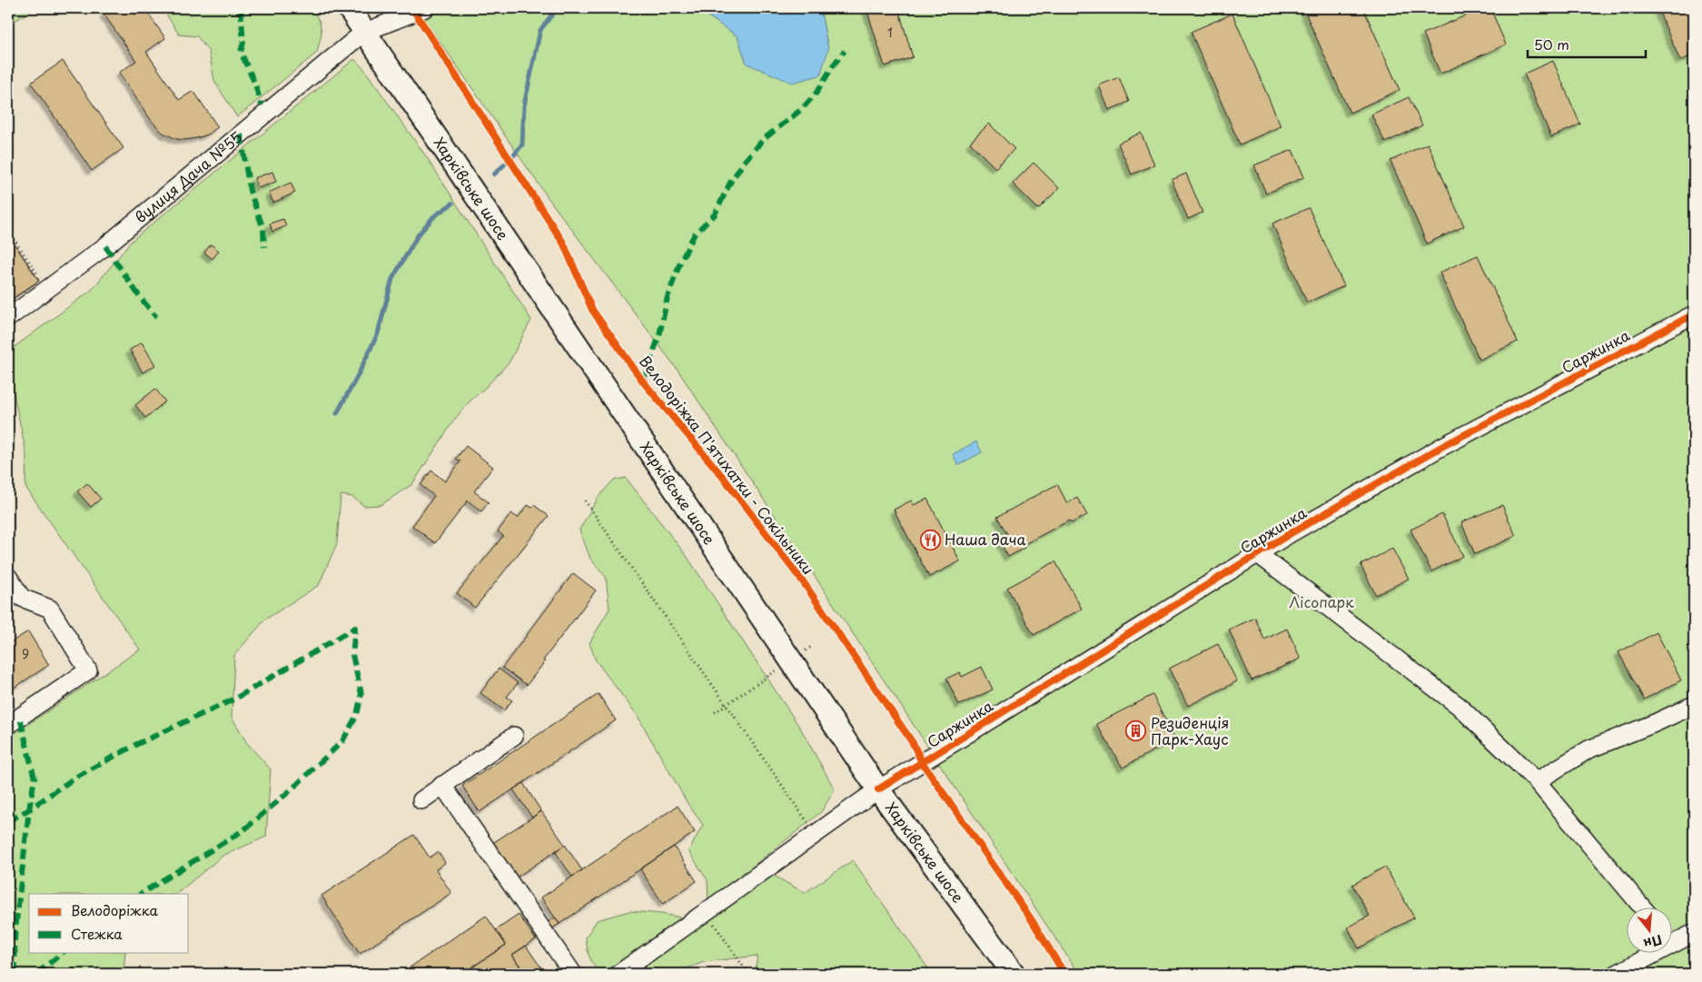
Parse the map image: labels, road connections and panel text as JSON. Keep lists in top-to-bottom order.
{
  "streets": {
    "main road": ["Харківське шосе"],
    "street": ["вулиця Дача №55", "Саржинка"],
    "cycle path": ["Велодоріжка П'ятихатки - Сокільники"]
  },
  "crossings": [
    ["вулиця Дача №55", "Харківське шосе"],
    ["Харківське шосе", "Саржинка"]
  ],
  "parks": ["Лісопарк"],
  "places": {
    "restaurant": ["Наша дача"],
    "building": ["Резиденція Парк-Хаус"]
  },
  "house_numbers": ["1", "9"],
  "legend": ["Велодоріжка", "Стежка"],
  "scale_bar": "50 m",
  "north": "bottom"
}
